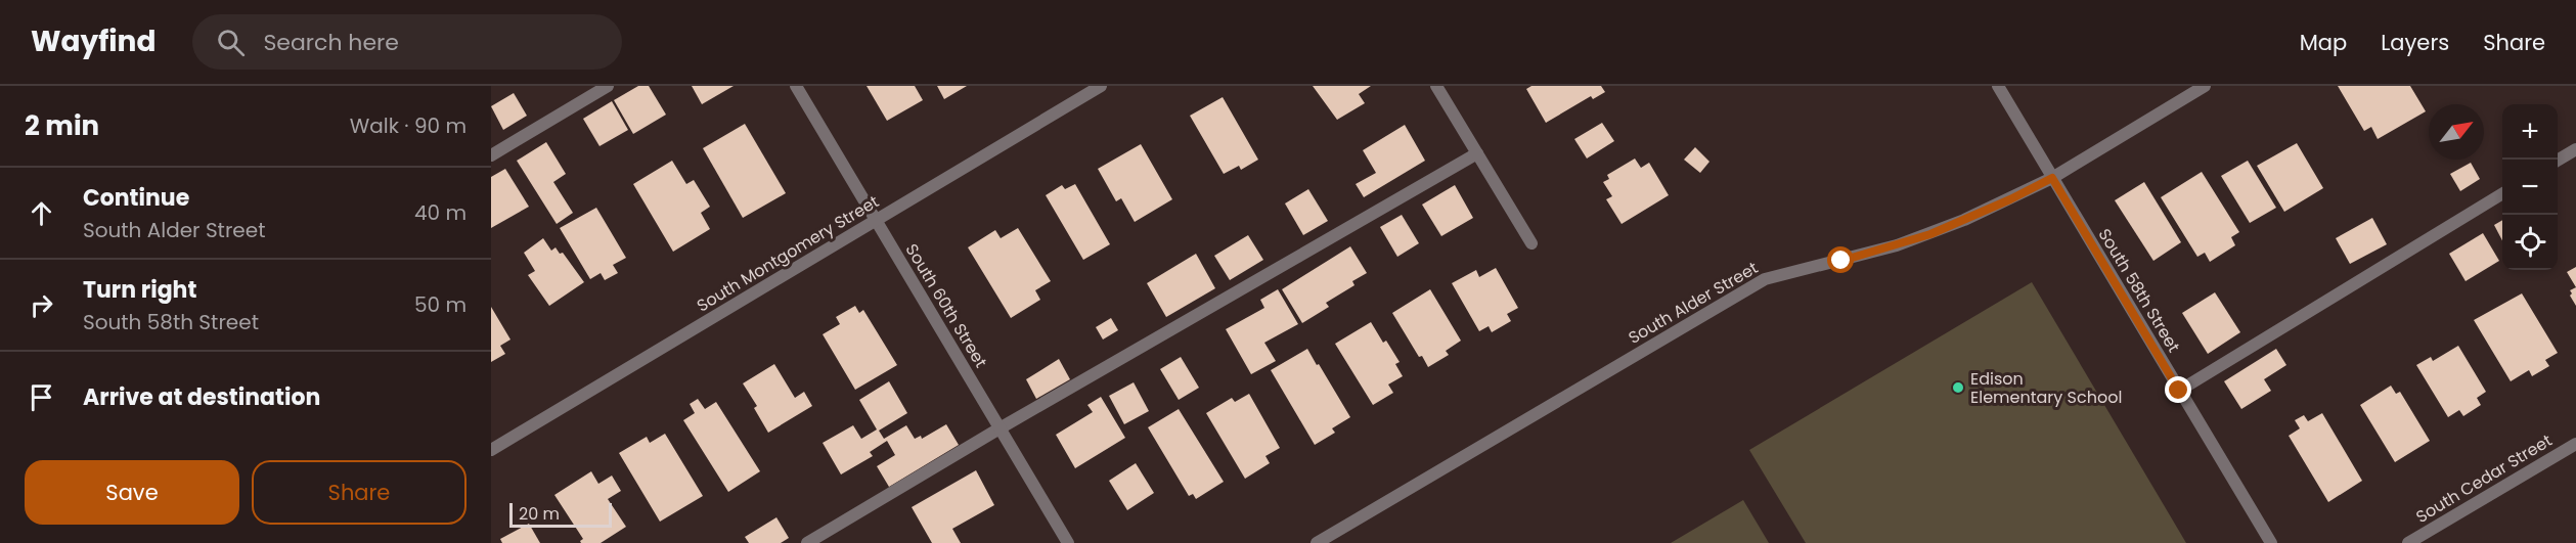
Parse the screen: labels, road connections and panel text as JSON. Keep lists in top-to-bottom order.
{
  "streets": {
    "street": [
      "South Montgomery Street",
      "South 58th Street",
      "South Alder Street",
      "South 60th Street",
      "South Cedar Street"
    ]
  },
  "crossings": [
    ["South Montgomery Street", "South 60th Street"],
    ["South 58th Street", "South Alder Street"]
  ],
  "places": ["Edison Elementary School"],
  "scale_bar": "20 m",
  "north": "top right",
  "page": {
    "header": "Wayfind",
    "search": "Search here",
    "nav": ["Map", "Layers", "Share"],
    "heading": ["2 min", "Walk · 90 m"],
    "map_buttons": ["+", "−"],
    "list": [
      ["Continue", "South Alder Street", "40 m"],
      ["Turn right", "South 58th Street", "50 m"],
      "Arrive at destination"
    ],
    "buttons": ["Save", "Share"],
    "scale": "20 m"
  }
}
